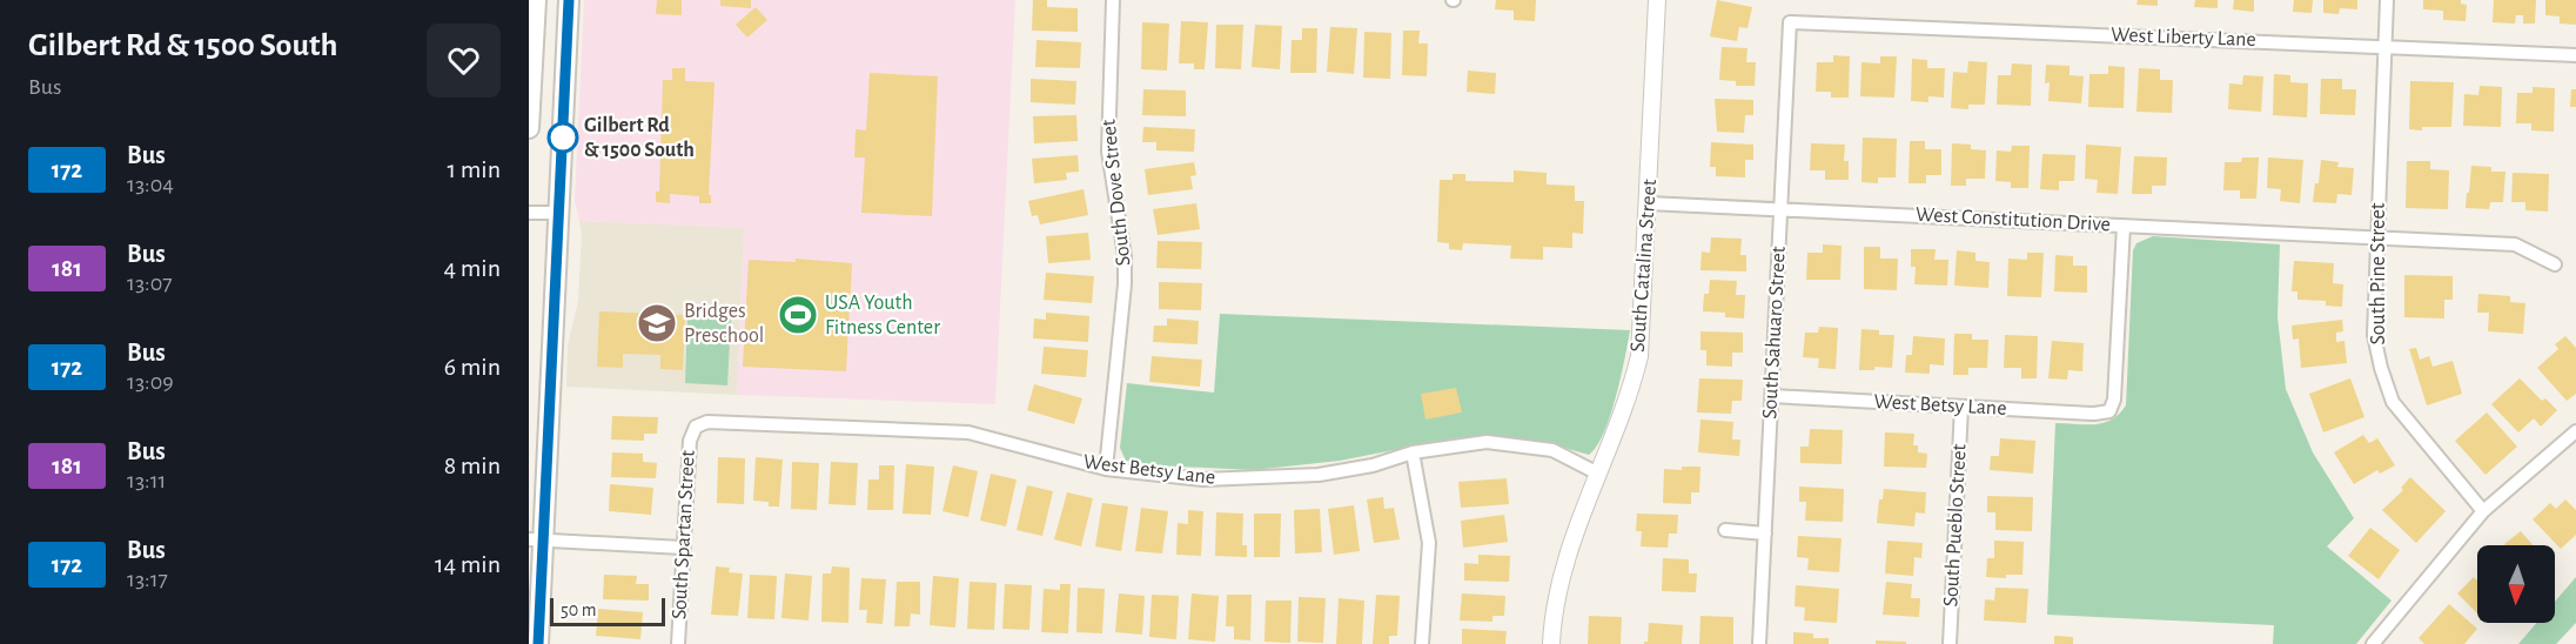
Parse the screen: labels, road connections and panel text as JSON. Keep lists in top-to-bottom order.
{
  "streets": {
    "street": [
      "West Liberty Lane",
      "South Dove Street",
      "West Constitution Drive",
      "South Catalina Street",
      "South Pine Street",
      "South Sahuaro Street",
      "West Betsy Lane",
      "South Pueblo Street",
      "South Spartan Street"
    ]
  },
  "crossings": [
    ["West Liberty Lane", "South Pine Street"],
    ["West Liberty Lane", "South Sahuaro Street"],
    ["South Dove Street", "West Betsy Lane"],
    ["West Constitution Drive", "South Catalina Street"],
    ["West Constitution Drive", "South Pine Street"],
    ["West Constitution Drive", "South Sahuaro Street"],
    ["West Constitution Drive", "West Betsy Lane"],
    ["South Catalina Street", "West Betsy Lane"],
    ["South Sahuaro Street", "West Betsy Lane"],
    ["West Betsy Lane", "South Pueblo Street"],
    ["West Betsy Lane", "South Spartan Street"]
  ],
  "places": {
    "other": ["Gilbert Rd & 1500 South"],
    "sports": ["USA Youth Fitness Center"],
    "school or university": ["Bridges Preschool"]
  },
  "lines": ["bus line 172"],
  "scale_bar": "50 m",
  "north": "bottom",
  "page": {
    "heading": ["Gilbert Rd & 1500 South", "Bus"],
    "list": [
      {
        "mark": "172",
        "name": "Bus",
        "note": "13:04",
        "value": "1 min"
      },
      {
        "mark": "181",
        "name": "Bus",
        "note": "13:07",
        "value": "4 min"
      },
      {
        "mark": "172",
        "name": "Bus",
        "note": "13:09",
        "value": "6 min"
      },
      {
        "mark": "181",
        "name": "Bus",
        "note": "13:11",
        "value": "8 min"
      },
      {
        "mark": "172",
        "name": "Bus",
        "note": "13:17",
        "value": "14 min"
      }
    ],
    "scale": "50 m"
  }
}
